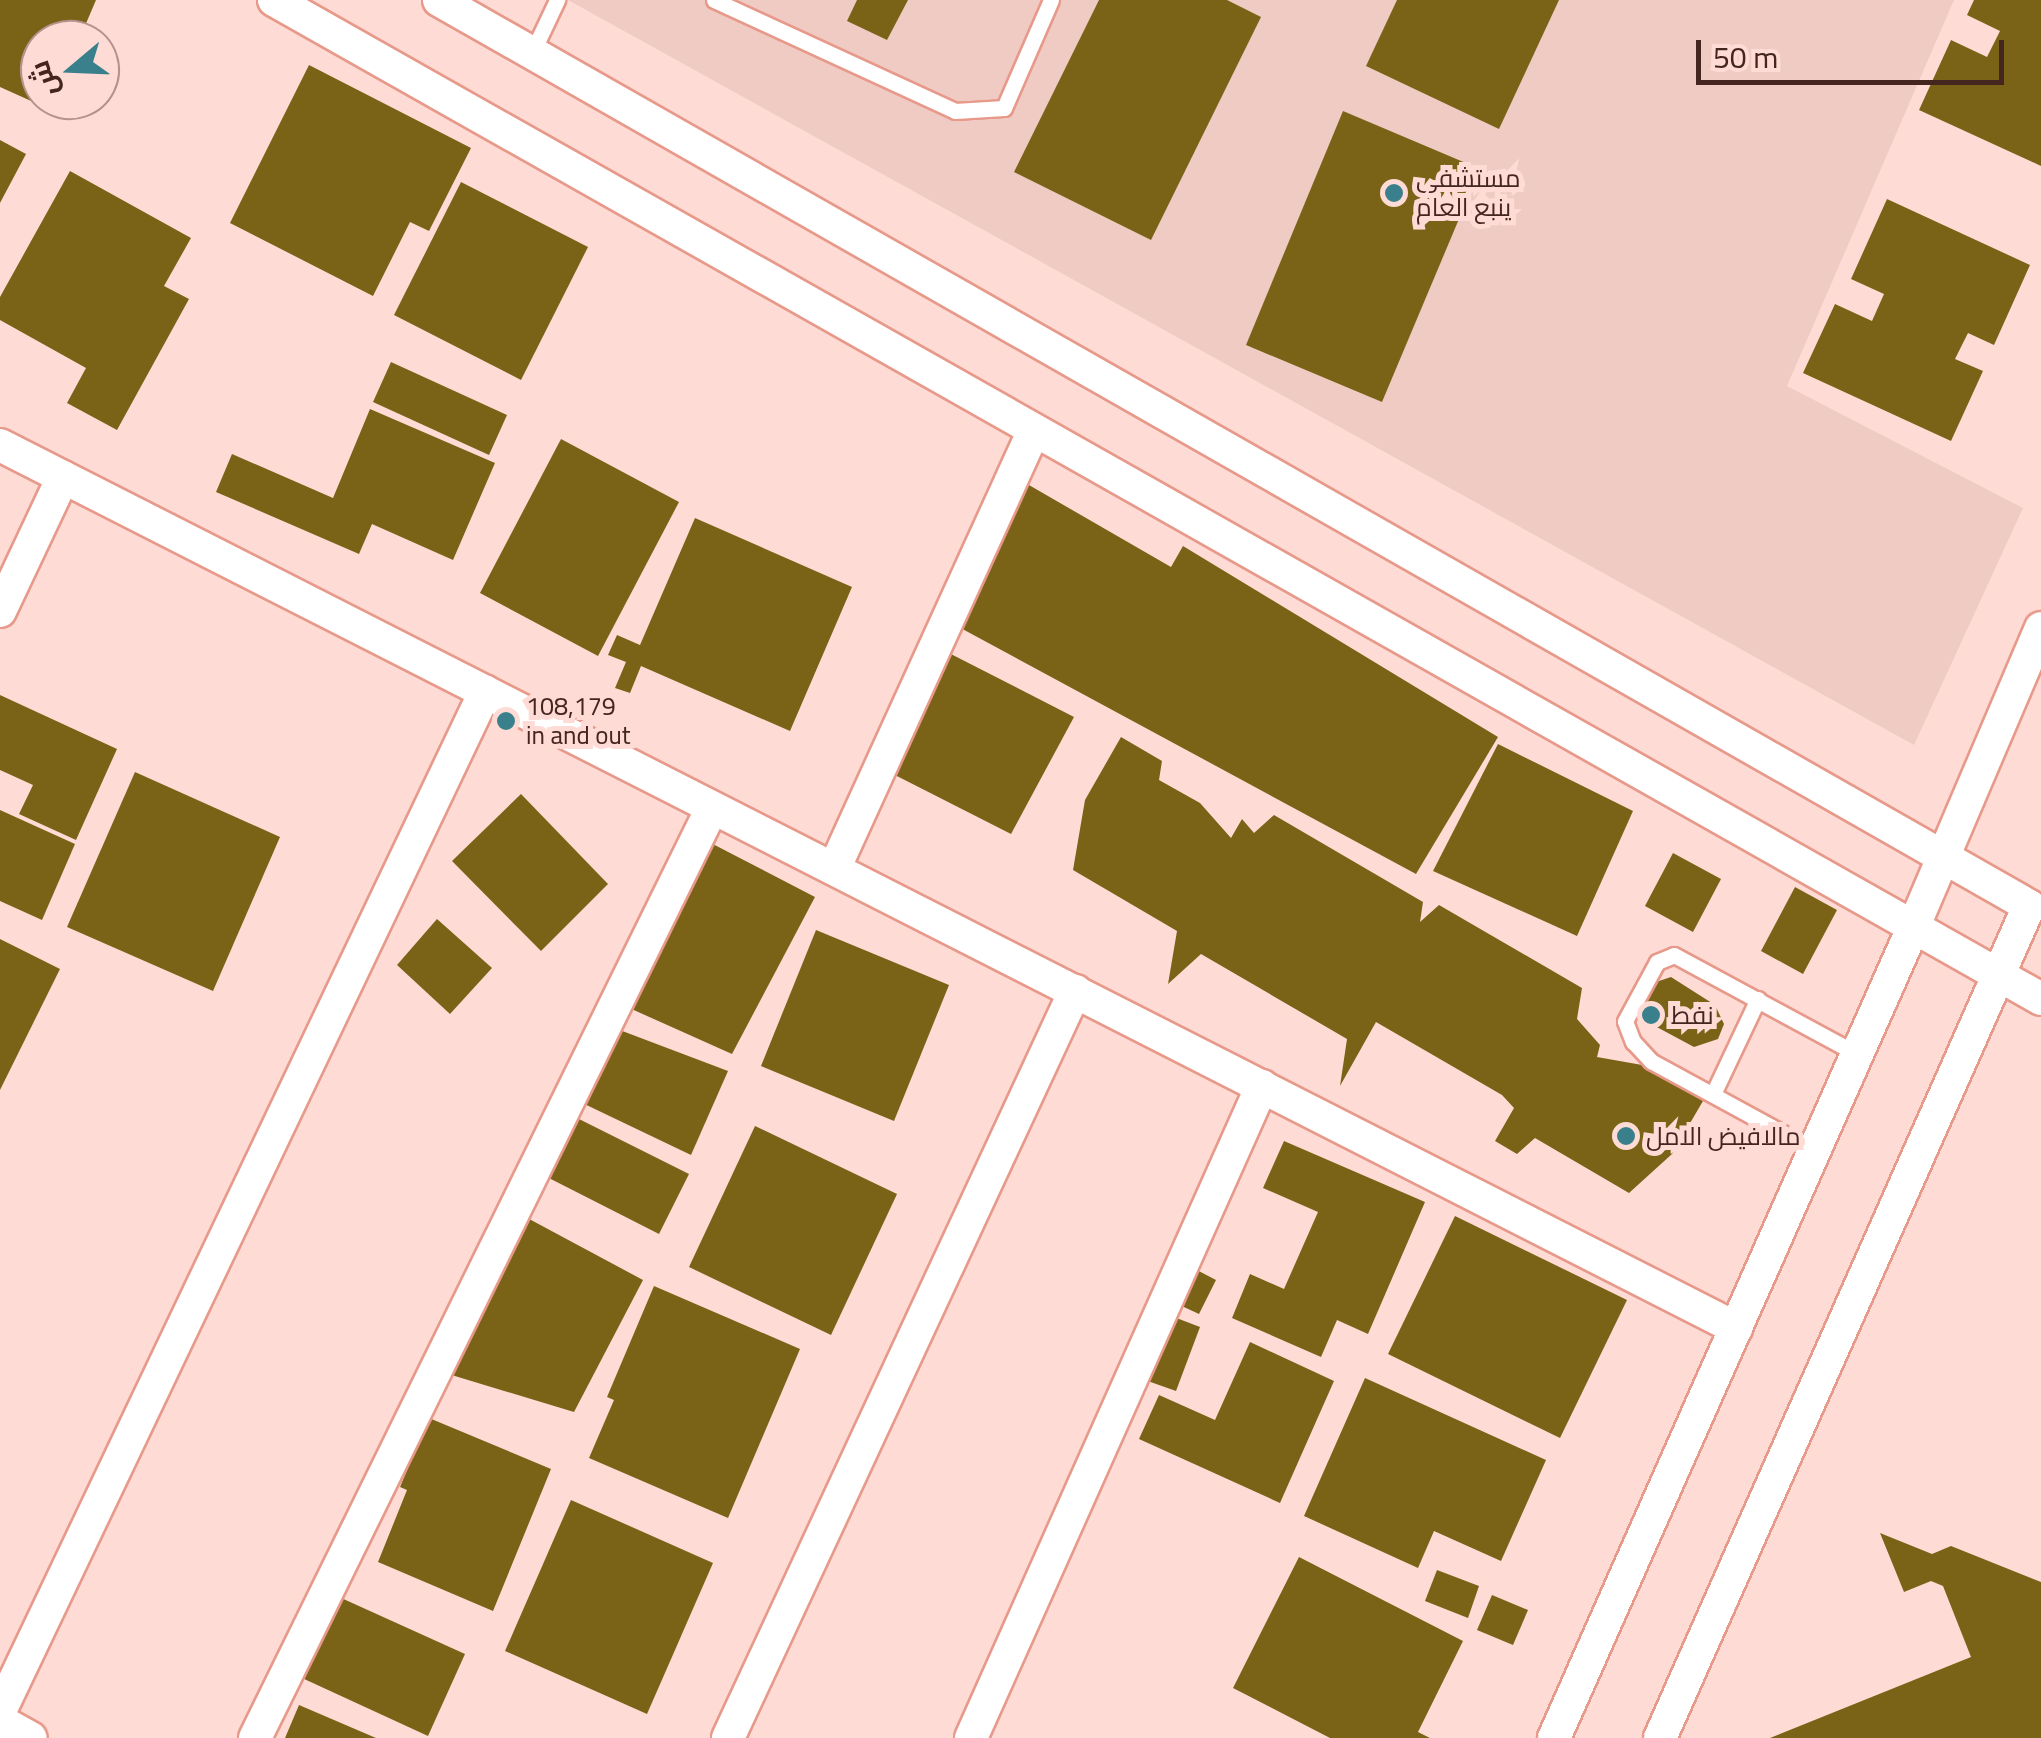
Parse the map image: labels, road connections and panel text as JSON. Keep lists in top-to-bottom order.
{
  "places": [
    "مستشفى ينبع العام",
    "108,179 in and out",
    "نفط",
    "مالافيض الامل"
  ],
  "scale_bar": "50 m",
  "north": "left"
}
